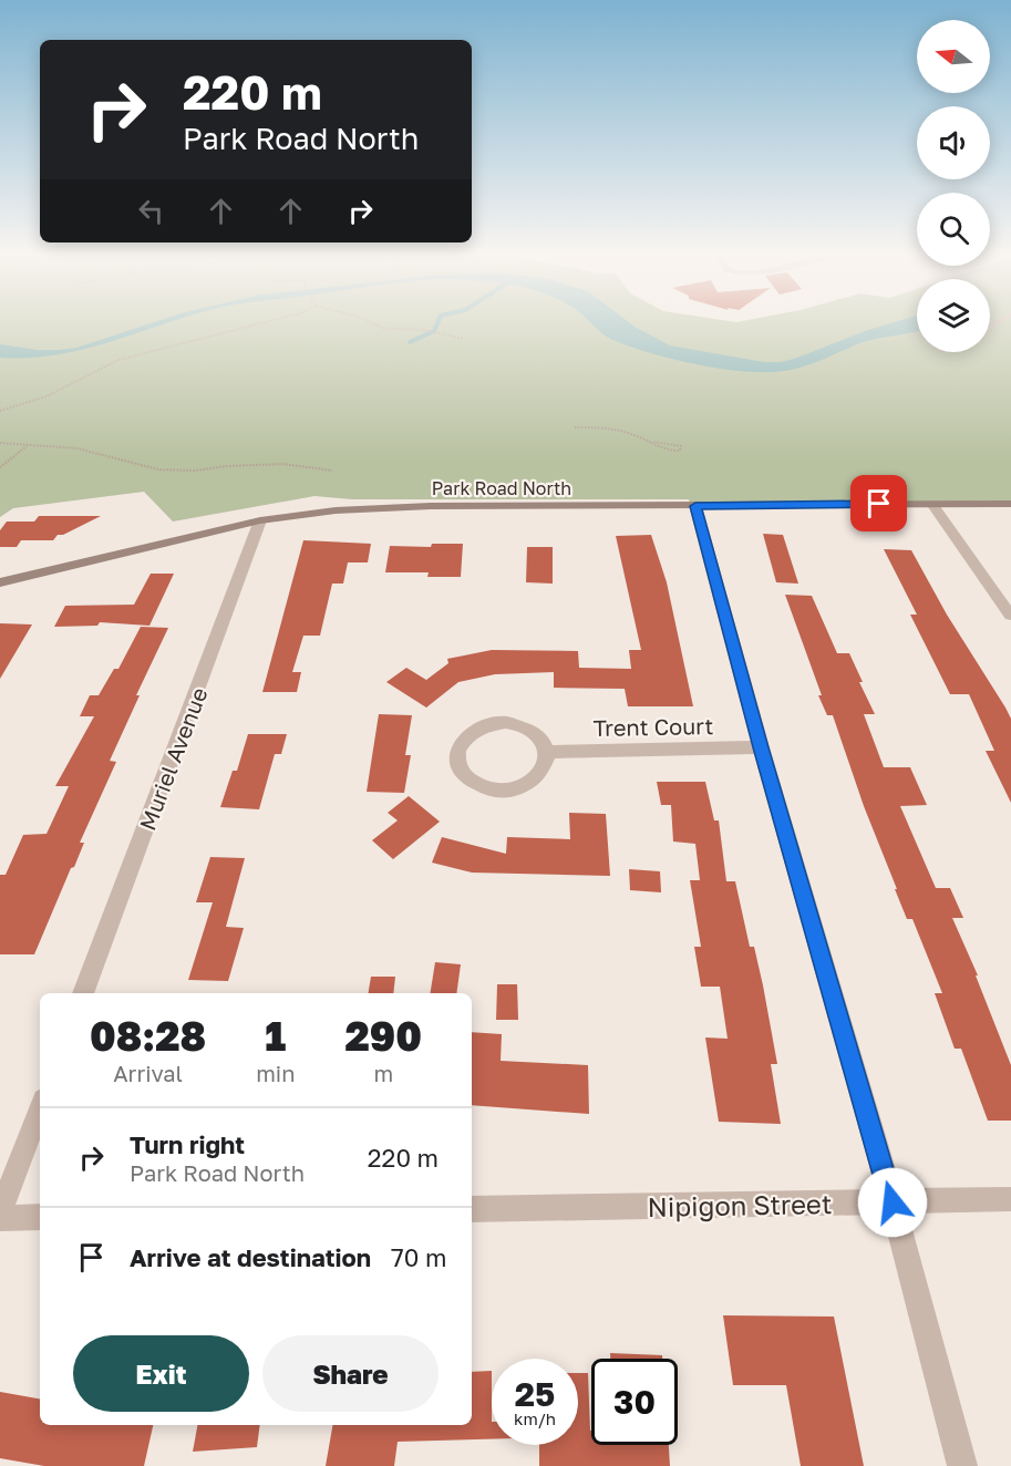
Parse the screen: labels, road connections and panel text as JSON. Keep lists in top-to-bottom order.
{
  "streets": {
    "main road": ["Park Road North"],
    "street": ["Trent Court", "Muriel Avenue", "Nipigon Street"]
  },
  "crossings": [
    ["Park Road North", "Muriel Avenue"]
  ],
  "north": "left",
  "page": {
    "turn": ["220 m", "Park Road North"],
    "eta": [
      "08:28",
      "Arrival",
      "1",
      "min",
      "290",
      "m"
    ],
    "list": [
      {
        "name": "Turn right",
        "note": "Park Road North",
        "value": "220 m"
      },
      {
        "name": "Arrive at destination",
        "value": "70 m"
      }
    ],
    "buttons": ["Exit", "Share"],
    "speed": "25 km/h",
    "limit": "30"
  }
}
